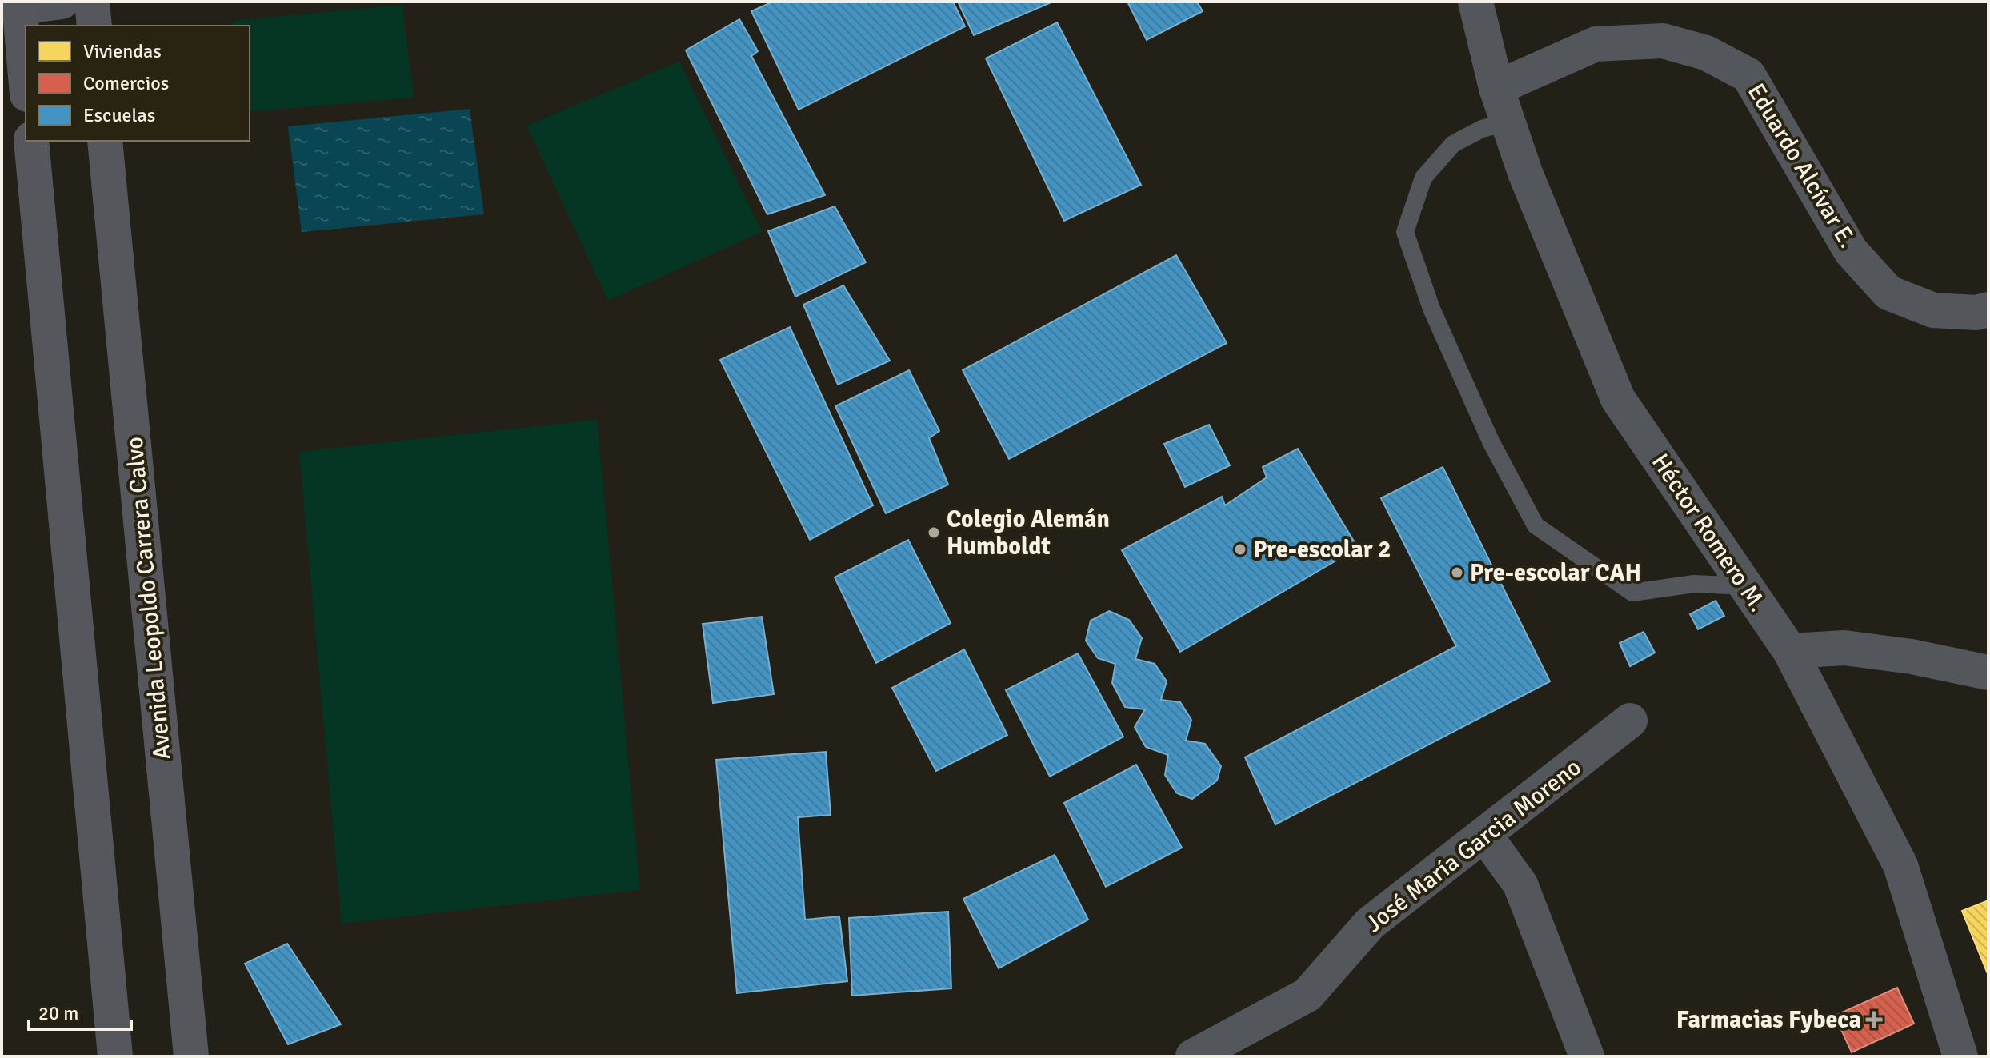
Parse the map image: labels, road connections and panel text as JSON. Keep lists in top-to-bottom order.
{
  "streets": {
    "main road": ["Avenida Leopoldo Carrera Calvo"],
    "street": ["Eduardo Alcívar E.", "Héctor Romero M.", "José María Garcia Moreno"]
  },
  "crossings": [
    ["Eduardo Alcívar E.", "Héctor Romero M."]
  ],
  "places": {
    "other": ["Colegio Alemán Humboldt", "Pre-escolar 2", "Pre-escolar CAH"],
    "health": ["Farmacias Fybeca"]
  },
  "legend": ["Viviendas", "Comercios", "Escuelas"],
  "scale_bar": "20 m"
}
